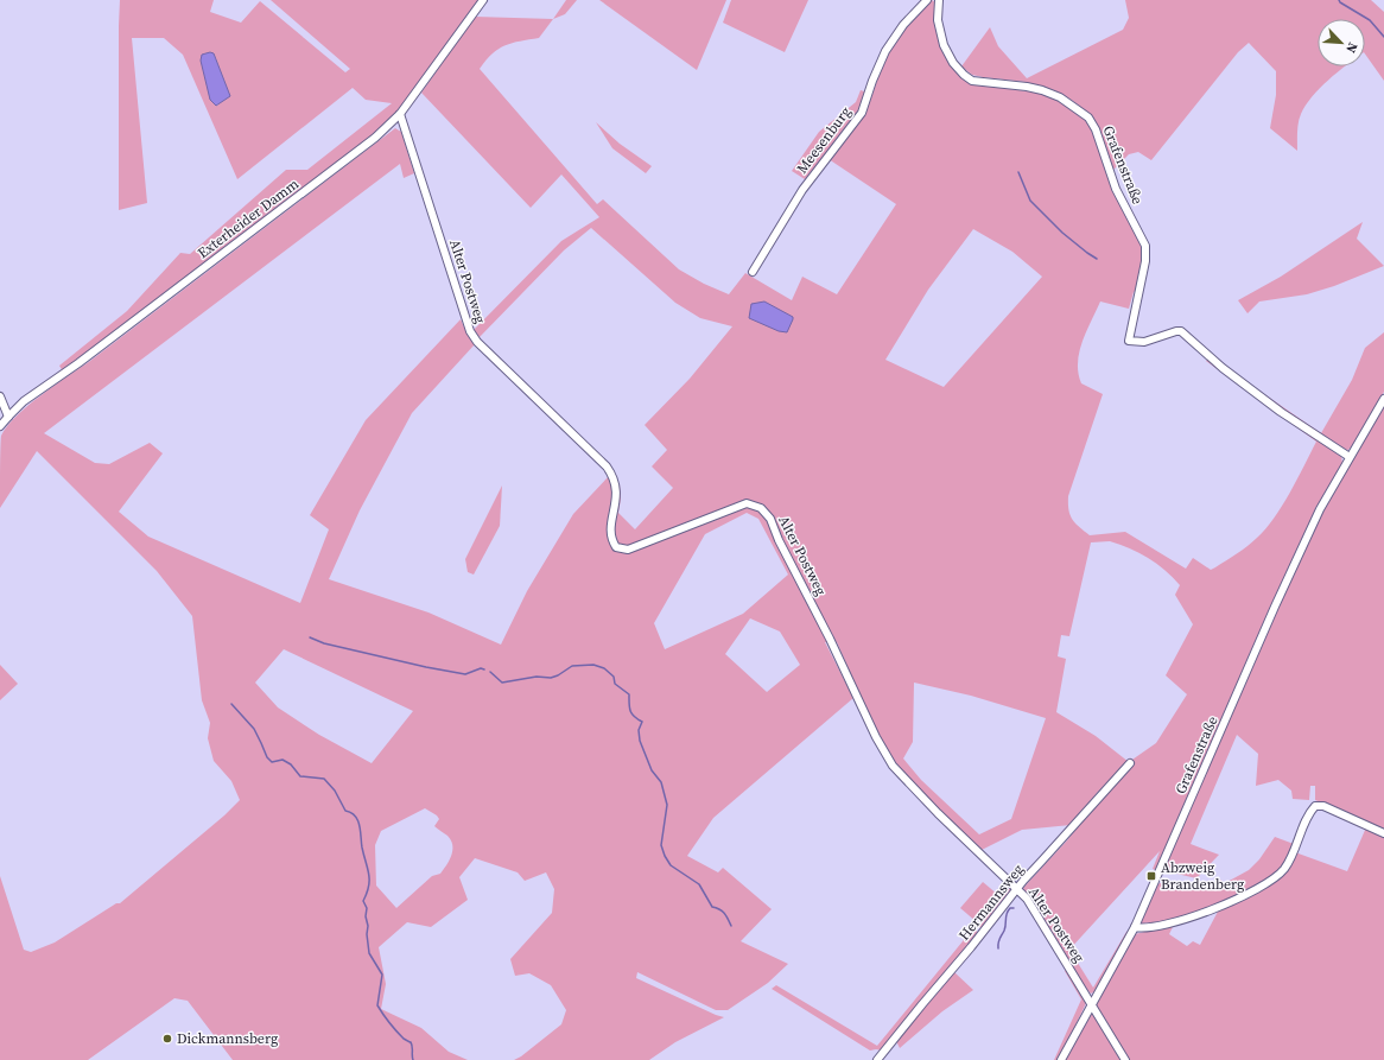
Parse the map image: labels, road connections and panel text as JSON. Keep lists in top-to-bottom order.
{
  "streets": {
    "street": [
      "Meesenburg",
      "Grafenstraße",
      "Exterheider Damm",
      "Alter Postweg",
      "Hermannsweg"
    ]
  },
  "crossings": [
    ["Grafenstraße", "Alter Postweg"],
    ["Exterheider Damm", "Alter Postweg"],
    ["Alter Postweg", "Hermannsweg"]
  ],
  "places": {
    "transit": ["Abzweig Brandenberg"],
    "other": ["Dickmannsberg"]
  },
  "north": "bottom right"
}
